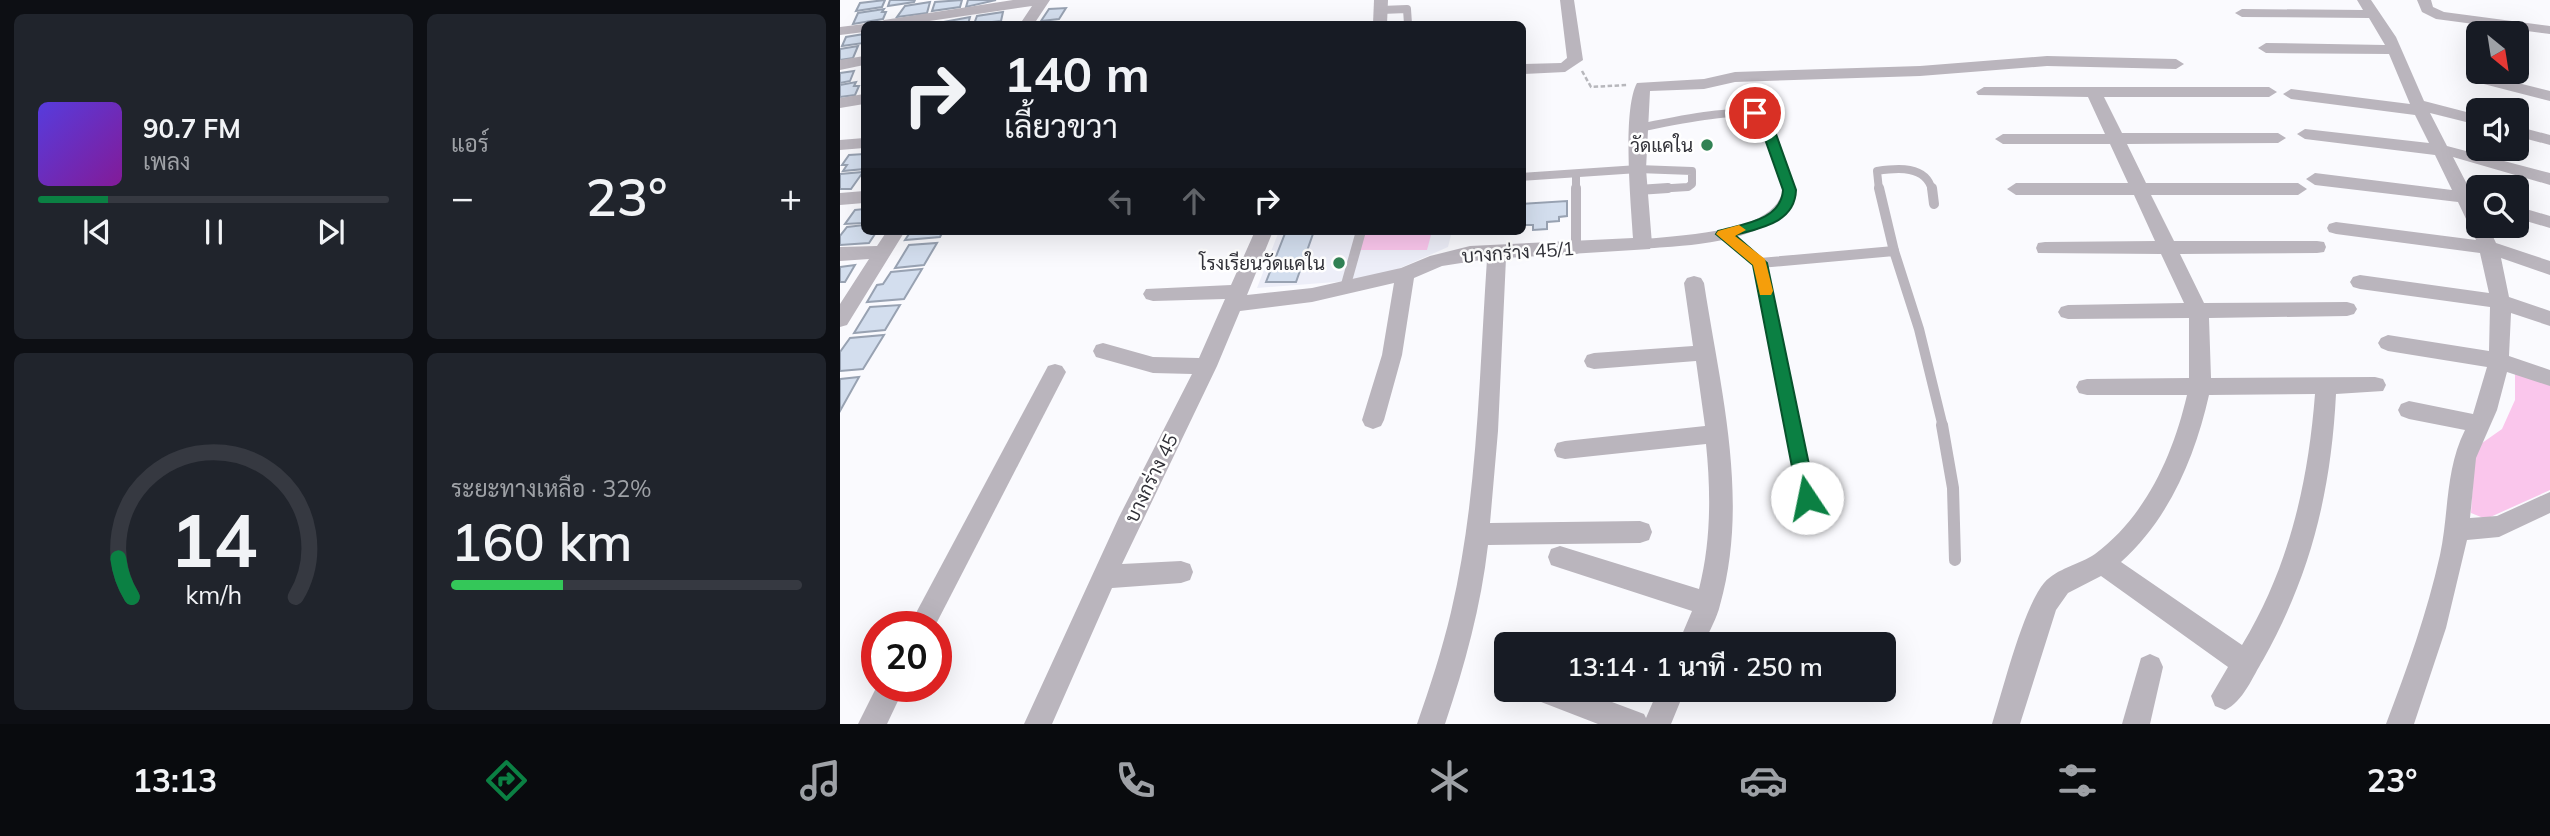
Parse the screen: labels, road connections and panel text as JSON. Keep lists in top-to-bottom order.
{
  "streets": {
    "street": ["บางกร่าง 45/1", "บางกร่าง 45"]
  },
  "crossings": [
    ["บางกร่าง 45/1", "บางกร่าง 45"]
  ],
  "places": ["วัดแคใน", "โรงเรียนวัดแคใน"],
  "north": "bottom right",
  "page": {
    "tile": [
      "แอร์",
      ["ระยะทางเหลือ · 32%", "160 km"]
    ],
    "turn": ["140 m", "เลี้ยวขวา"],
    "song": ["90.7 FM", "เพลง"],
    "heat": ["−", "23°", "+"],
    "limit": "20",
    "trip": "13:14 · 1 นาที · 250 m",
    "tabs": ["13:13", "23°"],
    "gauge": ["14", "km/h"]
  }
}
